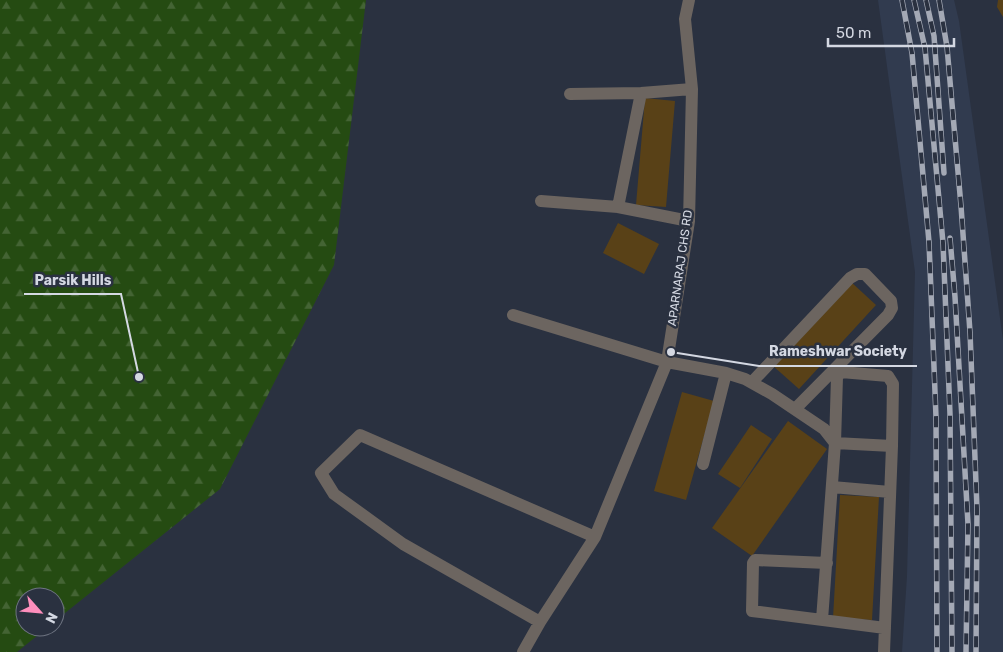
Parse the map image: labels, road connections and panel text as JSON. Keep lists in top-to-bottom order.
{
  "streets": {
    "street": ["APARNARAJ CHS RD"]
  },
  "places": ["Rameshwar Society", "Parsik Hills"],
  "scale_bar": "50 m",
  "north": "bottom right"
}
